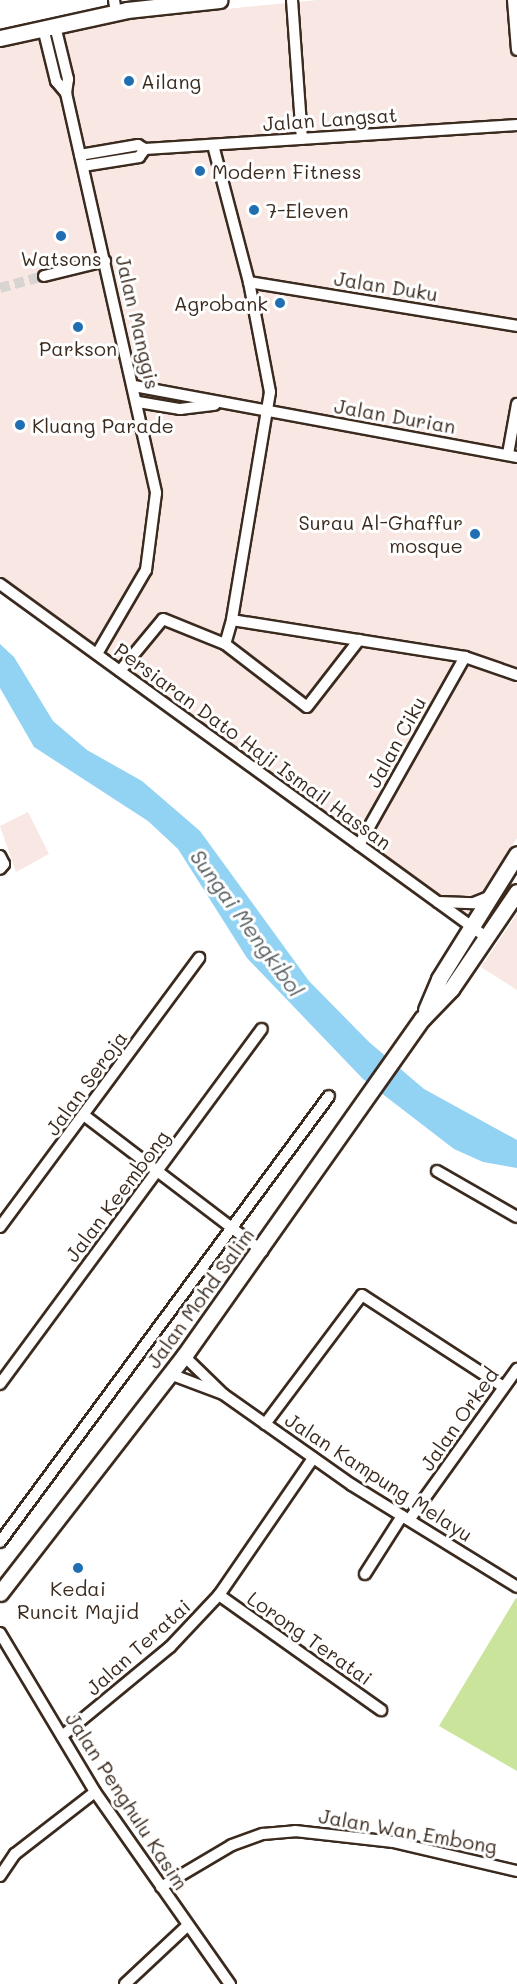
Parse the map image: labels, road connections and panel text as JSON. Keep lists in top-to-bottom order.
{
  "streets": {
    "street": [
      "Jalan Langsat",
      "Jalan Duku",
      "Jalan Manggis",
      "Jalan Durian",
      "Jalan Ciku",
      "Persiaran Dato Haji Ismail Hassan",
      "Jalan Seroja",
      "Jalan Keembong",
      "Jalan Mohd Salim",
      "Jalan Orked",
      "Jalan Kampung Melayu",
      "Lorong Teratai",
      "Jalan Teratai",
      "Jalan Penghulu Kasim",
      "Jalan Wan Embong"
    ]
  },
  "crossings": [
    ["Jalan Langsat", "Jalan Manggis"],
    ["Jalan Manggis", "Jalan Durian"],
    ["Jalan Manggis", "Persiaran Dato Haji Ismail Hassan"],
    ["Jalan Ciku", "Persiaran Dato Haji Ismail Hassan"],
    ["Persiaran Dato Haji Ismail Hassan", "Jalan Mohd Salim"],
    ["Jalan Mohd Salim", "Jalan Kampung Melayu"],
    ["Jalan Orked", "Jalan Kampung Melayu"],
    ["Jalan Kampung Melayu", "Jalan Teratai"],
    ["Lorong Teratai", "Jalan Teratai"],
    ["Jalan Teratai", "Jalan Penghulu Kasim"],
    ["Jalan Penghulu Kasim", "Jalan Wan Embong"]
  ],
  "water": ["Sungai Mengkibol"],
  "places": [
    "Ailang",
    "Modern Fitness",
    "7-Eleven",
    "Watsons",
    "Agrobank",
    "Parkson",
    "Kluang Parade",
    "Surau Al-Ghaffur mosque",
    "Kedai Runcit Majid"
  ]
}
